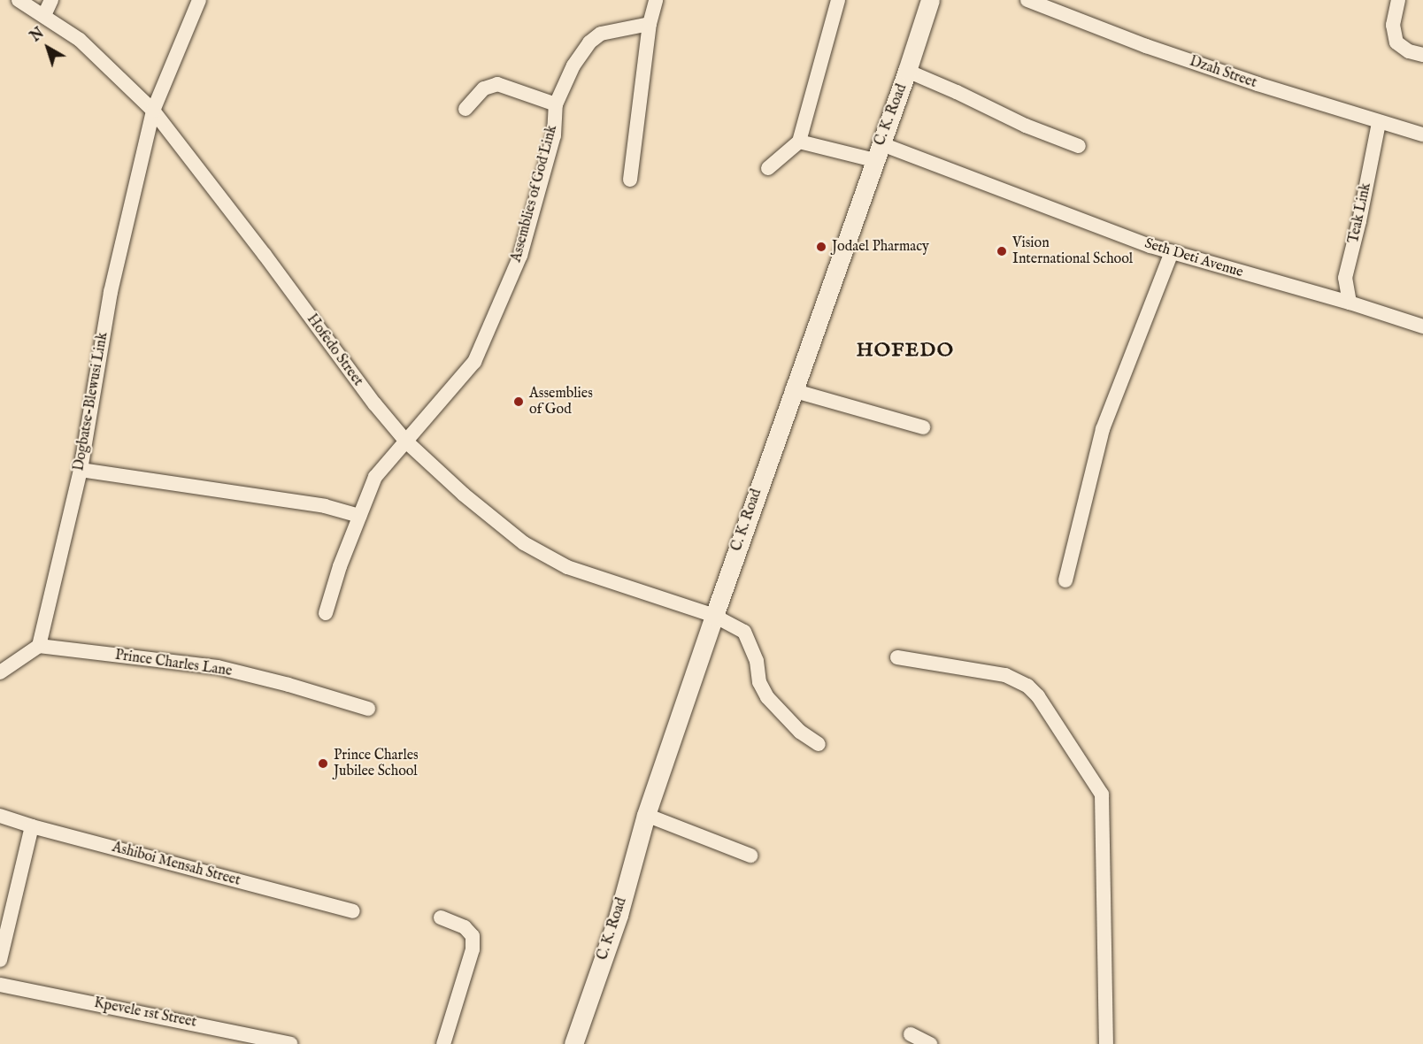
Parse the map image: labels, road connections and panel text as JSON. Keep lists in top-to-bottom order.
{
  "streets": {
    "street": [
      "Dzah Street",
      "C. K. Road",
      "Assemblies of God Link",
      "Teak Link",
      "Seth Deti Avenue",
      "Hofedo Street",
      "Dogbatse-Blewusi Link",
      "Prince Charles Lane",
      "Ashiboi Mensah Street",
      "Kpevele 1st Street"
    ]
  },
  "crossings": [
    ["Dzah Street", "Teak Link"],
    ["C. K. Road", "Seth Deti Avenue"],
    ["C. K. Road", "Hofedo Street"],
    ["Assemblies of God Link", "Hofedo Street"],
    ["Teak Link", "Seth Deti Avenue"],
    ["Hofedo Street", "Dogbatse-Blewusi Link"],
    ["Dogbatse-Blewusi Link", "Prince Charles Lane"]
  ],
  "districts": ["HOFEDO"],
  "places": [
    "Jodael Pharmacy",
    "Vision International School",
    "Assemblies of God",
    "Prince Charles Jubilee School"
  ],
  "north": "top left"
}
